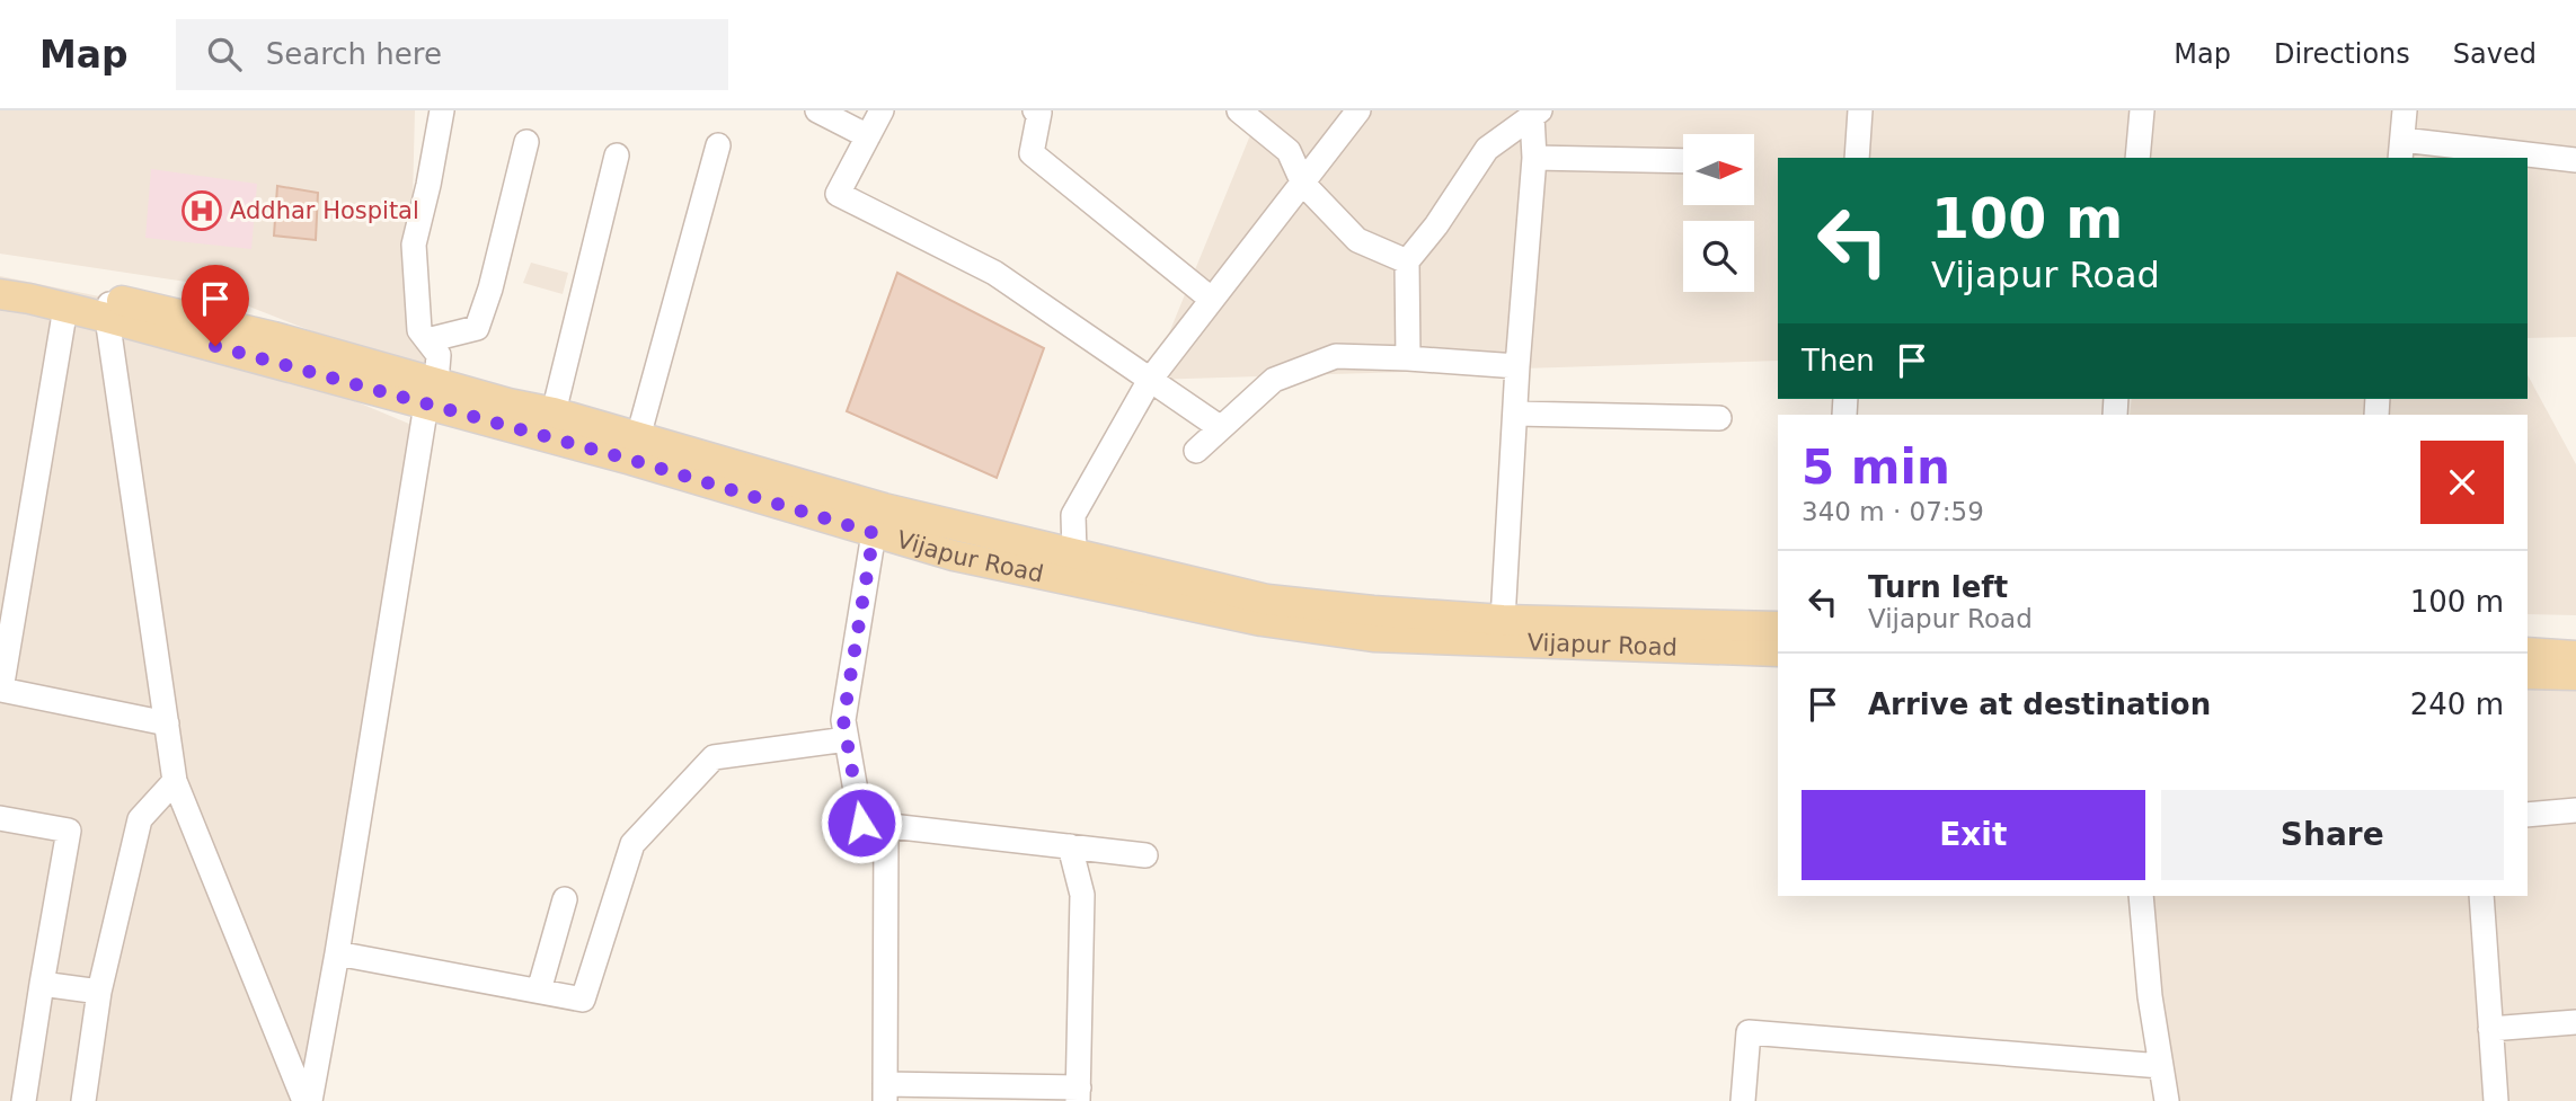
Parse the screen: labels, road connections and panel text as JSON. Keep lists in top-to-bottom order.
{
  "streets": {
    "main road": ["Vijapur Road"]
  },
  "places": {
    "hospital": ["Addhar Hospital"]
  },
  "north": "right",
  "page": {
    "header": "Map",
    "search": "Search here",
    "nav": ["Map", "Directions", "Saved"],
    "turn": ["100 m", "Vijapur Road"],
    "then": "Then",
    "heading": ["5 min", "340 m · 07:59"],
    "list": [
      {
        "name": "Turn left",
        "note": "Vijapur Road",
        "value": "100 m"
      },
      {
        "name": "Arrive at destination",
        "value": "240 m"
      }
    ],
    "buttons": ["Exit", "Share"]
  }
}
